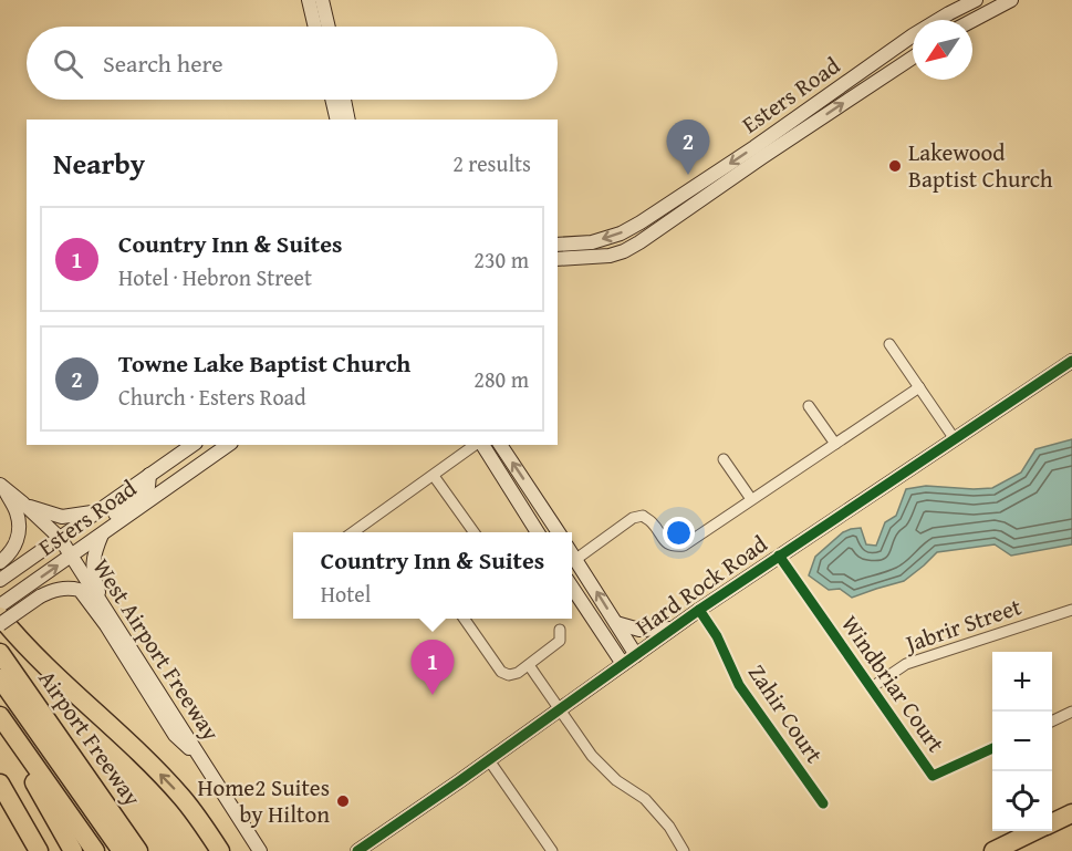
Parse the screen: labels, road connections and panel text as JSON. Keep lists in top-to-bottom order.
{
  "streets": {
    "highway": ["Airport Freeway"],
    "main road": ["Esters Road", "Hard Rock Road", "West Airport Freeway"],
    "street": ["Jabrir Street", "Windbriar Court", "Zahir Court"]
  },
  "crossings": [
    ["Esters Road", "West Airport Freeway"],
    ["Hard Rock Road", "Windbriar Court"],
    ["Hard Rock Road", "Zahir Court"],
    ["Jabrir Street", "Windbriar Court"]
  ],
  "places": ["Lakewood Baptist Church", "Home2 Suites by Hilton"],
  "north": "bottom left",
  "page": {
    "search": "Search here",
    "pins": ["2", "1"],
    "heading": ["Nearby", "2 results"],
    "list": [
      {
        "mark": "1",
        "name": "Country Inn & Suites",
        "note": "Hotel · Hebron Street",
        "value": "230 m"
      },
      {
        "mark": "2",
        "name": "Towne Lake Baptist Church",
        "note": "Church · Esters Road",
        "value": "280 m"
      }
    ],
    "popup": ["Country Inn & Suites", "Hotel"],
    "map_buttons": ["+", "−"]
  }
}
